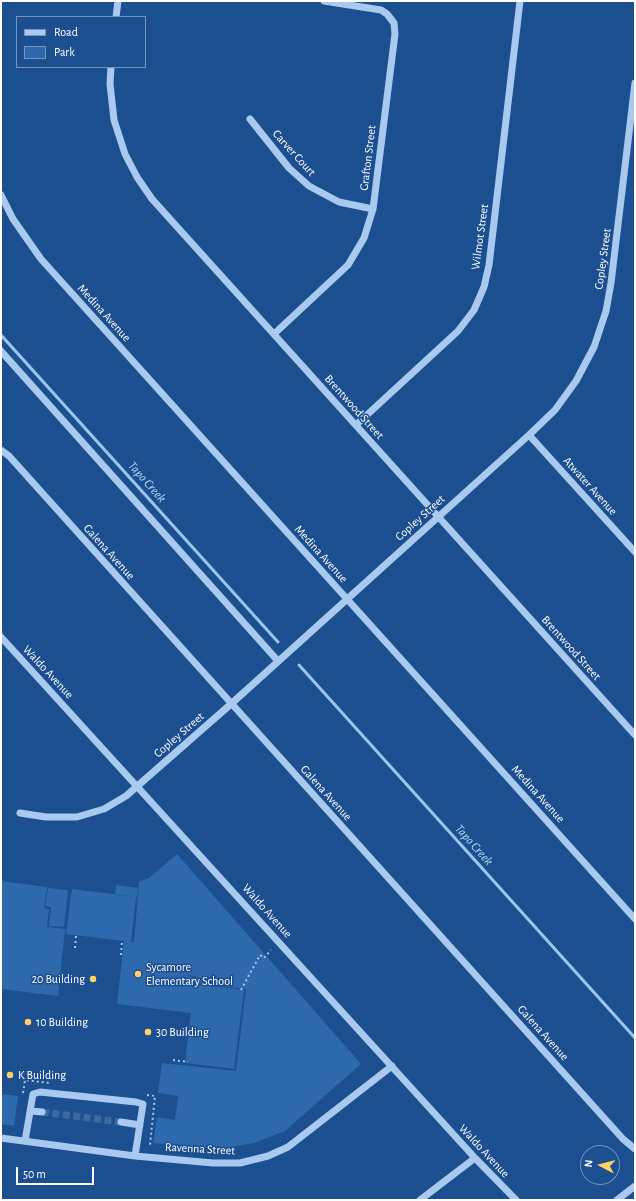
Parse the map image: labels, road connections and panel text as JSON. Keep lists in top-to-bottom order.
{
  "streets": {
    "street": [
      "Carver Court",
      "Grafton Street",
      "Wilmot Street",
      "Copley Street",
      "Medina Avenue",
      "Brentwood Street",
      "Atwater Avenue",
      "Galena Avenue",
      "Waldo Avenue",
      "Ravenna Street"
    ]
  },
  "crossings": [
    ["Carver Court", "Grafton Street"],
    ["Grafton Street", "Brentwood Street"],
    ["Wilmot Street", "Brentwood Street"],
    ["Copley Street", "Medina Avenue"],
    ["Copley Street", "Brentwood Street"],
    ["Copley Street", "Atwater Avenue"],
    ["Copley Street", "Galena Avenue"],
    ["Copley Street", "Waldo Avenue"],
    ["Waldo Avenue", "Ravenna Street"]
  ],
  "water": ["Tapo Creek"],
  "places": [
    "Sycamore Elementary School",
    "20 Building",
    "10 Building",
    "30 Building",
    "K Building"
  ],
  "legend": ["Road", "Park"],
  "scale_bar": "50 m",
  "north": "left"
}
